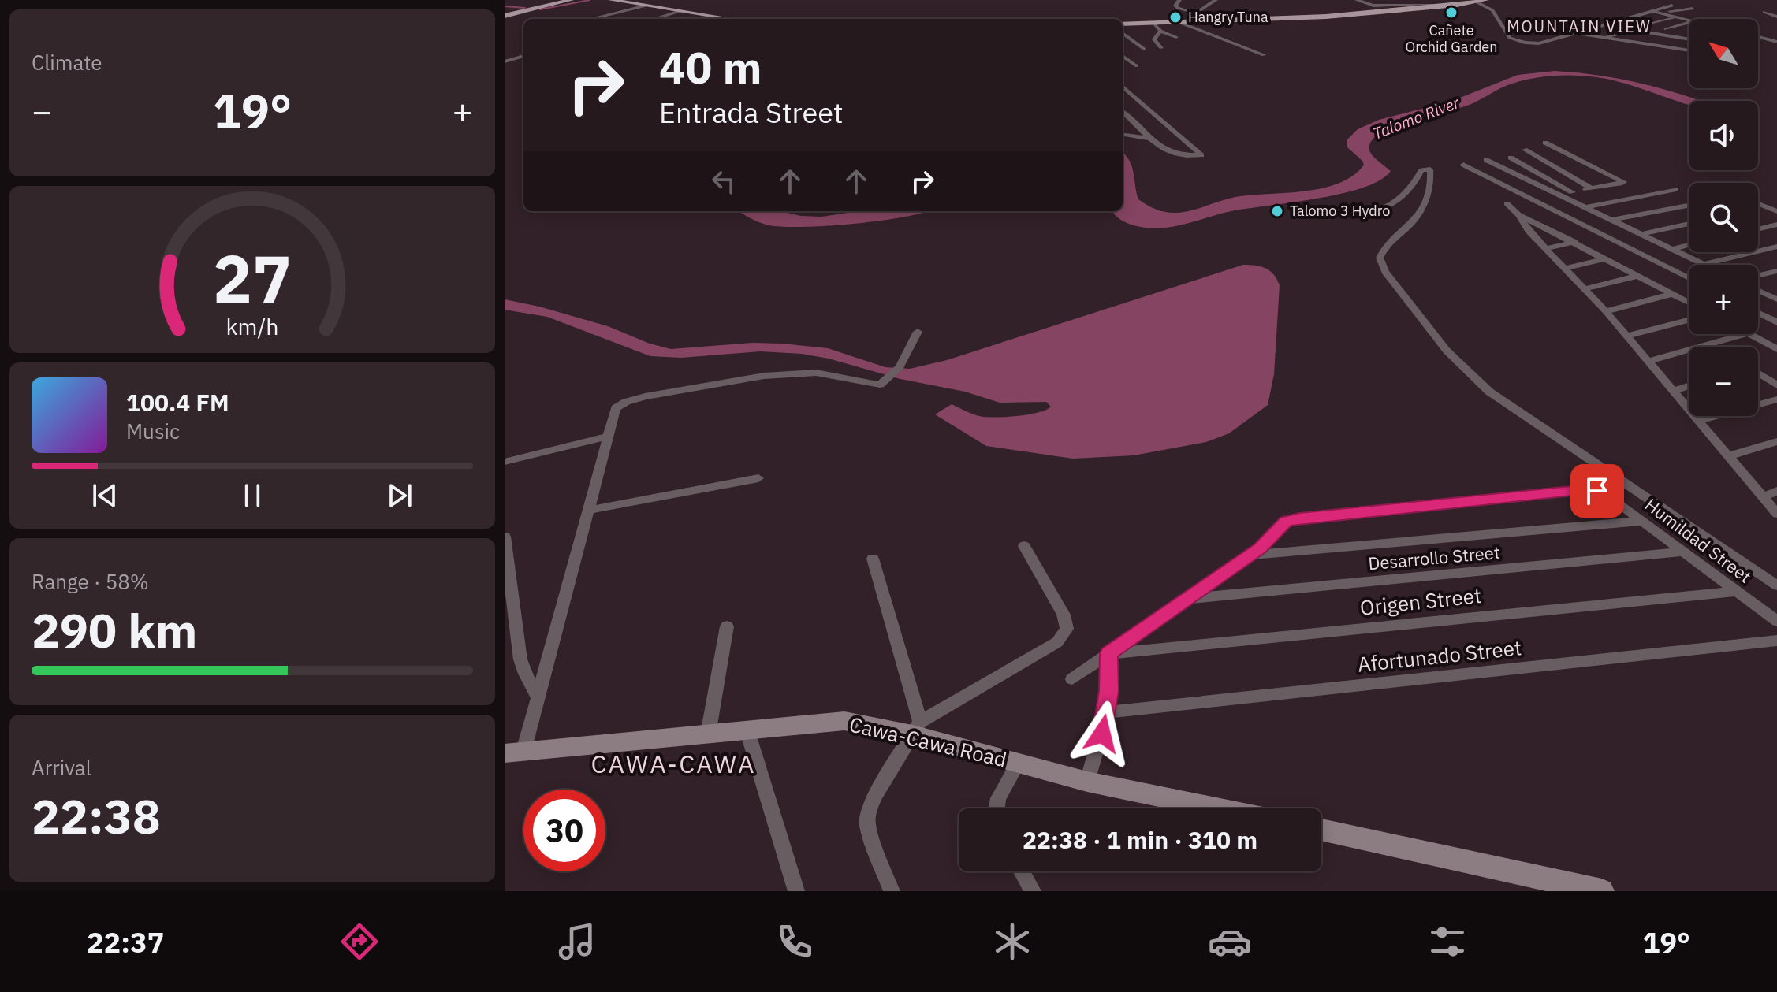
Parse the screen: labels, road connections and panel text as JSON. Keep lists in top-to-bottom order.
{
  "streets": {
    "street": [
      "Humildad Street",
      "Desarrollo Street",
      "Origen Street",
      "Afortunado Street",
      "Cawa-Cawa Road"
    ]
  },
  "crossings": [
    ["Humildad Street", "Desarrollo Street"],
    ["Humildad Street", "Origen Street"]
  ],
  "districts": ["MOUNTAIN VIEW", "CAWA-CAWA"],
  "water": ["Talomo River"],
  "places": ["Cañete Orchid Garden", "Hangry Tuna", "Talomo 3 Hydro"],
  "north": "top left",
  "page": {
    "tile": [
      "Climate",
      ["Range · 58%", "290 km"],
      ["Arrival", "22:38"]
    ],
    "map_buttons": ["+", "−"],
    "turn": ["40 m", "Entrada Street"],
    "heat": ["−", "19°", "+"],
    "song": ["100.4 FM", "Music"],
    "limit": "30",
    "trip": "22:38 · 1 min · 310 m",
    "tabs": ["22:37", "19°"],
    "gauge": ["27", "km/h"]
  }
}
